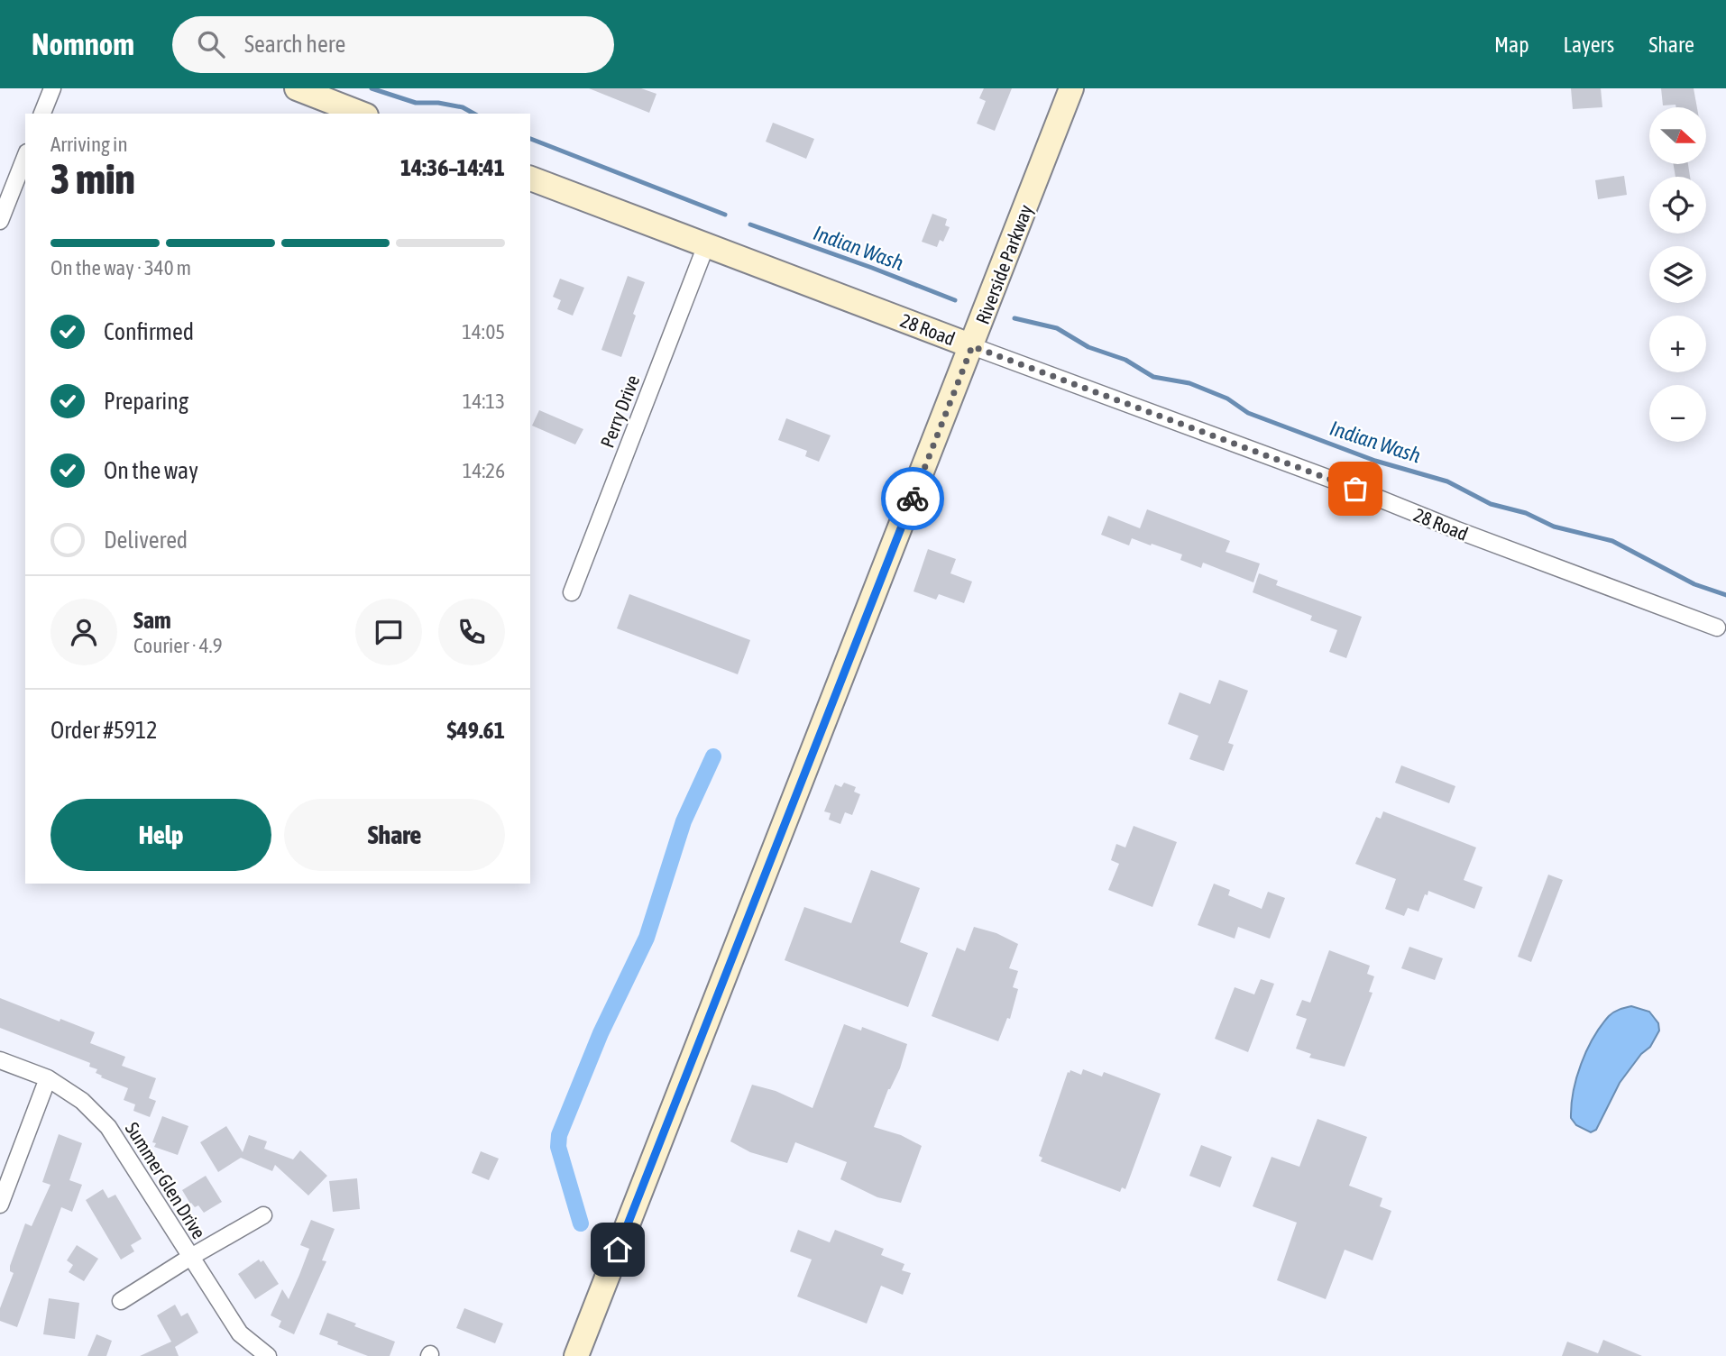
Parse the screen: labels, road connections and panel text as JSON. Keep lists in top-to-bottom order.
{
  "streets": {
    "main road": ["Riverside Parkway", "28 Road"],
    "street": ["Perry Drive", "Summer Glen Drive"]
  },
  "crossings": [
    ["Riverside Parkway", "28 Road"],
    ["28 Road", "Perry Drive"]
  ],
  "water": ["Indian Wash"],
  "north": "right",
  "page": {
    "header": "Nomnom",
    "search": "Search here",
    "nav": ["Map", "Layers", "Share"],
    "map_buttons": ["+", "−"],
    "heading": ["3 min", "Arriving in", "14:36–14:41"],
    "panel": [
      "Sam",
      "Courier · 4.9",
      "Order #5912",
      "$49.61"
    ],
    "bar": "On the way · 340 m",
    "list": [
      ["Confirmed", "14:05"],
      ["Preparing", "14:13"],
      ["On the way", "14:26"],
      "Delivered"
    ],
    "buttons": ["Help", "Share"]
  }
}
